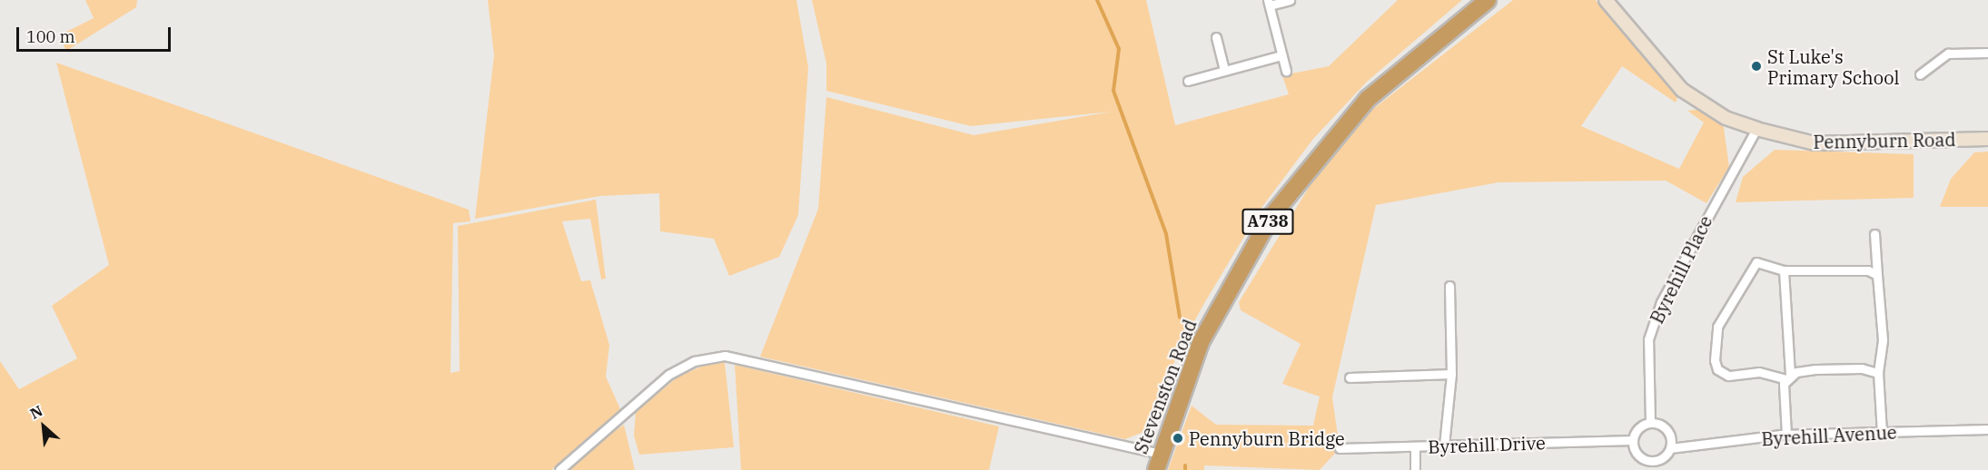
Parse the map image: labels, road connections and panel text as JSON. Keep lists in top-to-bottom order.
{
  "streets": {
    "highway": ["A738", "Stevenston Road"],
    "street": [
      "Pennyburn Road",
      "Byrehill Place",
      "Byrehill Avenue",
      "Byrehill Drive"
    ]
  },
  "crossings": [
    ["Pennyburn Road", "Byrehill Place"],
    ["Byrehill Place", "Byrehill Avenue"],
    ["Byrehill Place", "Byrehill Drive"],
    ["Byrehill Avenue", "Byrehill Drive"]
  ],
  "places": ["St Luke's Primary School", "Pennyburn Bridge"],
  "scale_bar": "100 m",
  "north": "top left"
}
